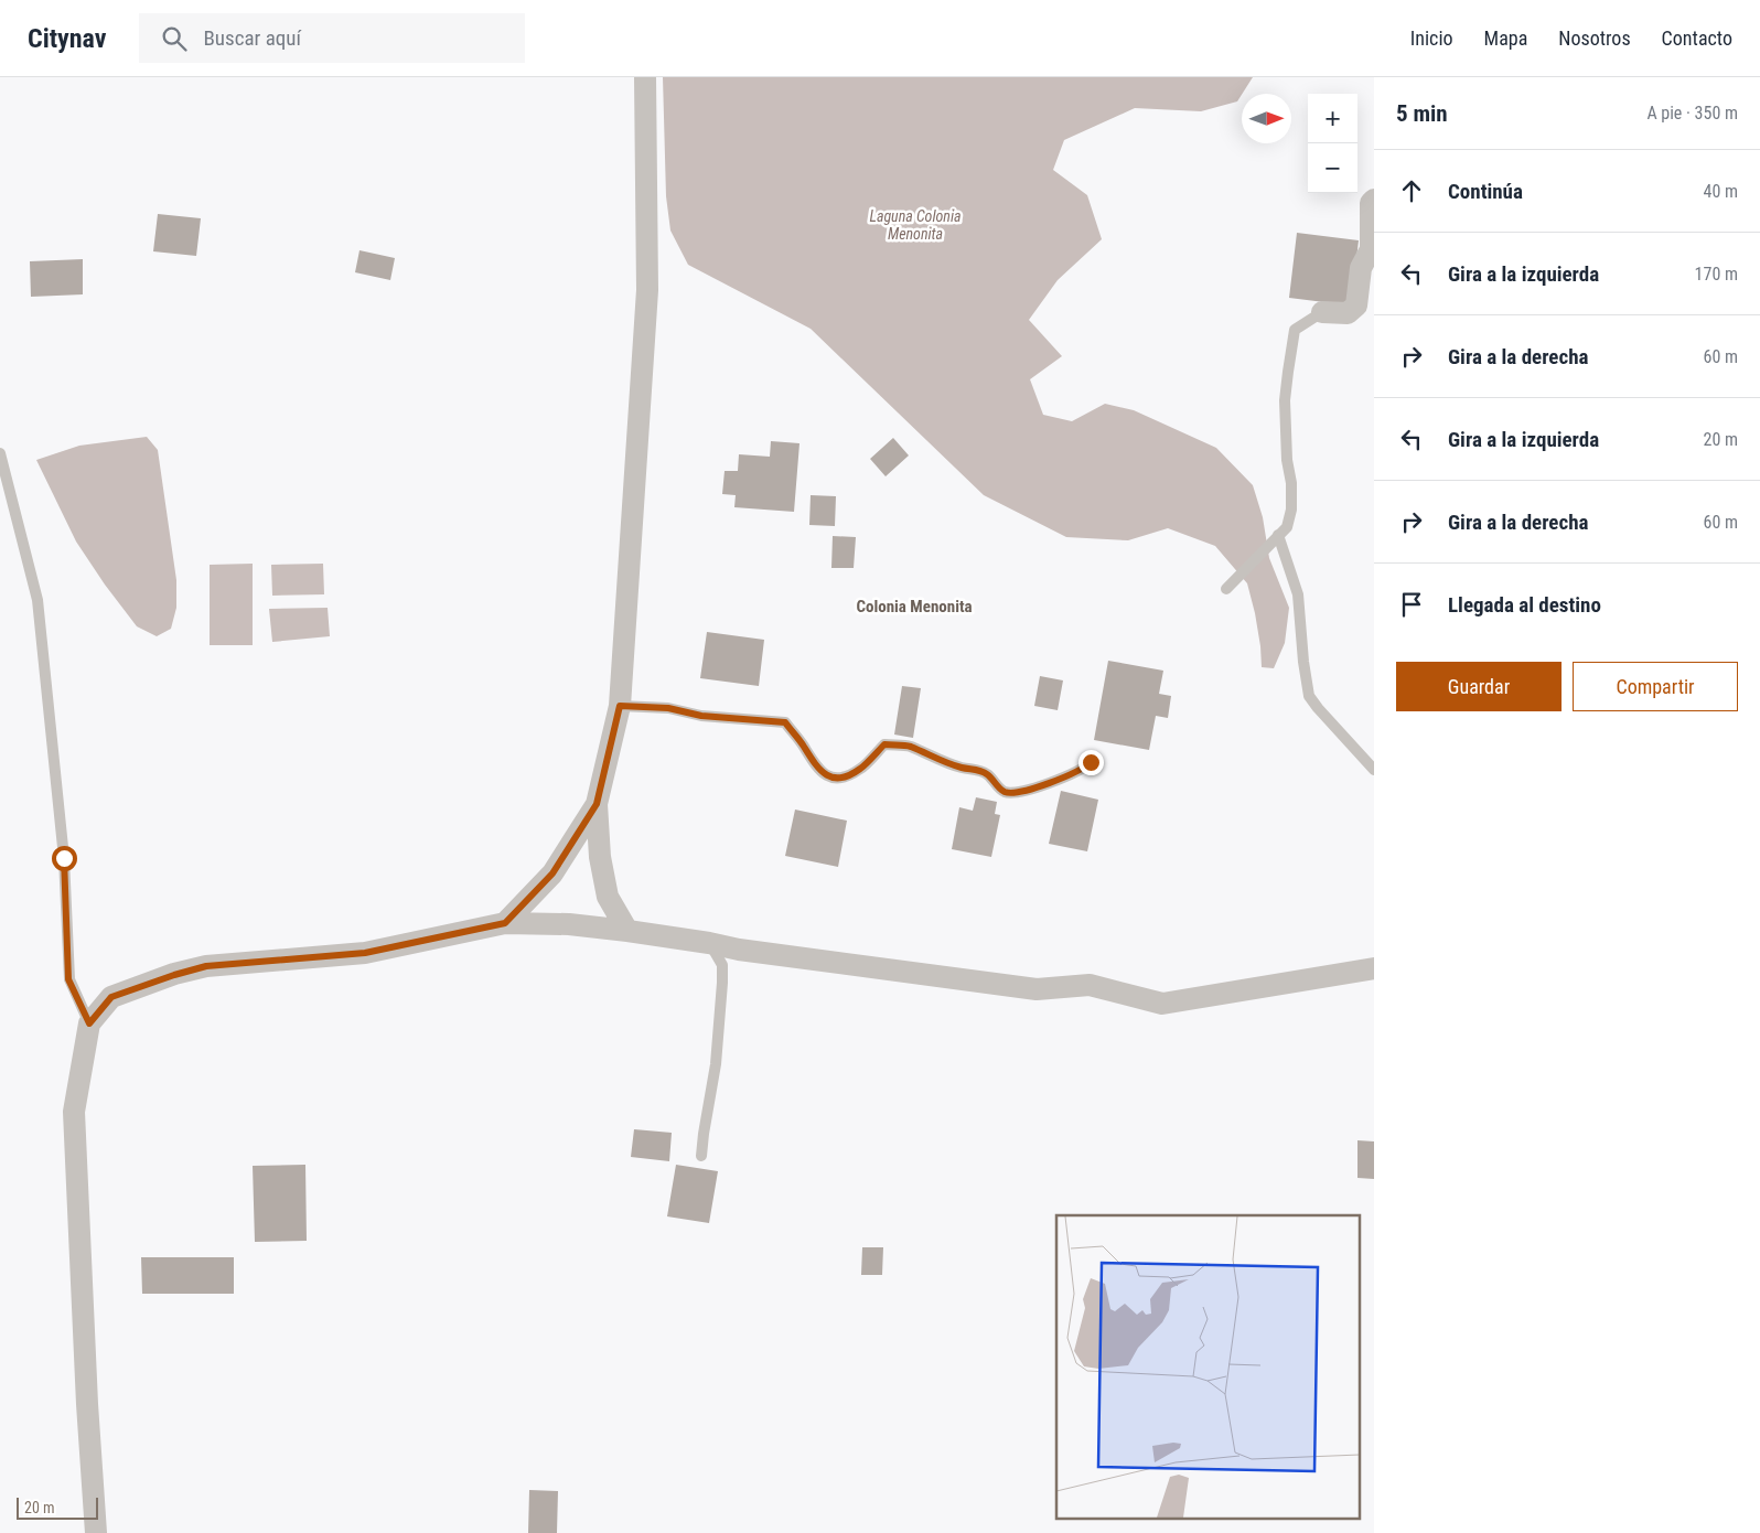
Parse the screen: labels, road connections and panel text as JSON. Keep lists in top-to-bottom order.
{
  "districts": ["Colonia Menonita"],
  "water": ["Laguna Colonia Menonita"],
  "scale_bar": "20 m",
  "north": "right",
  "page": {
    "header": "Citynav",
    "search": "Buscar aquí",
    "nav": [
      "Inicio",
      "Mapa",
      "Nosotros",
      "Contacto"
    ],
    "heading": ["5 min", "A pie · 350 m"],
    "map_buttons": ["+", "−"],
    "list": [
      ["Continúa", "40 m"],
      ["Gira a la izquierda", "170 m"],
      ["Gira a la derecha", "60 m"],
      ["Gira a la izquierda", "20 m"],
      ["Gira a la derecha", "60 m"],
      "Llegada al destino"
    ],
    "buttons": ["Guardar", "Compartir"],
    "scale": "20 m"
  }
}
